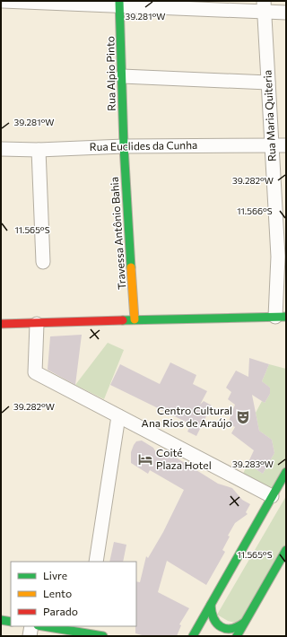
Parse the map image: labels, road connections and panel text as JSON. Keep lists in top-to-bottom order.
{
  "streets": {
    "street": [
      "Rua Alpio Pinto",
      "Rua Maria Quiteria",
      "Rua Euclides da Cunha",
      "Travessa Antônio Bahia"
    ]
  },
  "crossings": [
    ["Rua Alpio Pinto", "Rua Euclides da Cunha"],
    ["Rua Alpio Pinto", "Travessa Antônio Bahia"],
    ["Rua Maria Quiteria", "Rua Euclides da Cunha"],
    ["Rua Euclides da Cunha", "Travessa Antônio Bahia"]
  ],
  "places": {
    "theatre": ["Centro Cultural Ana Rios de Araújo"],
    "hotel": ["Coité Plaza Hotel"]
  },
  "legend": ["Livre", "Lento", "Parado"],
  "coordinates": [
    "39.281°W",
    "39.282°W",
    "11.566°S",
    "11.565°S",
    "39.283°W"
  ]
}
